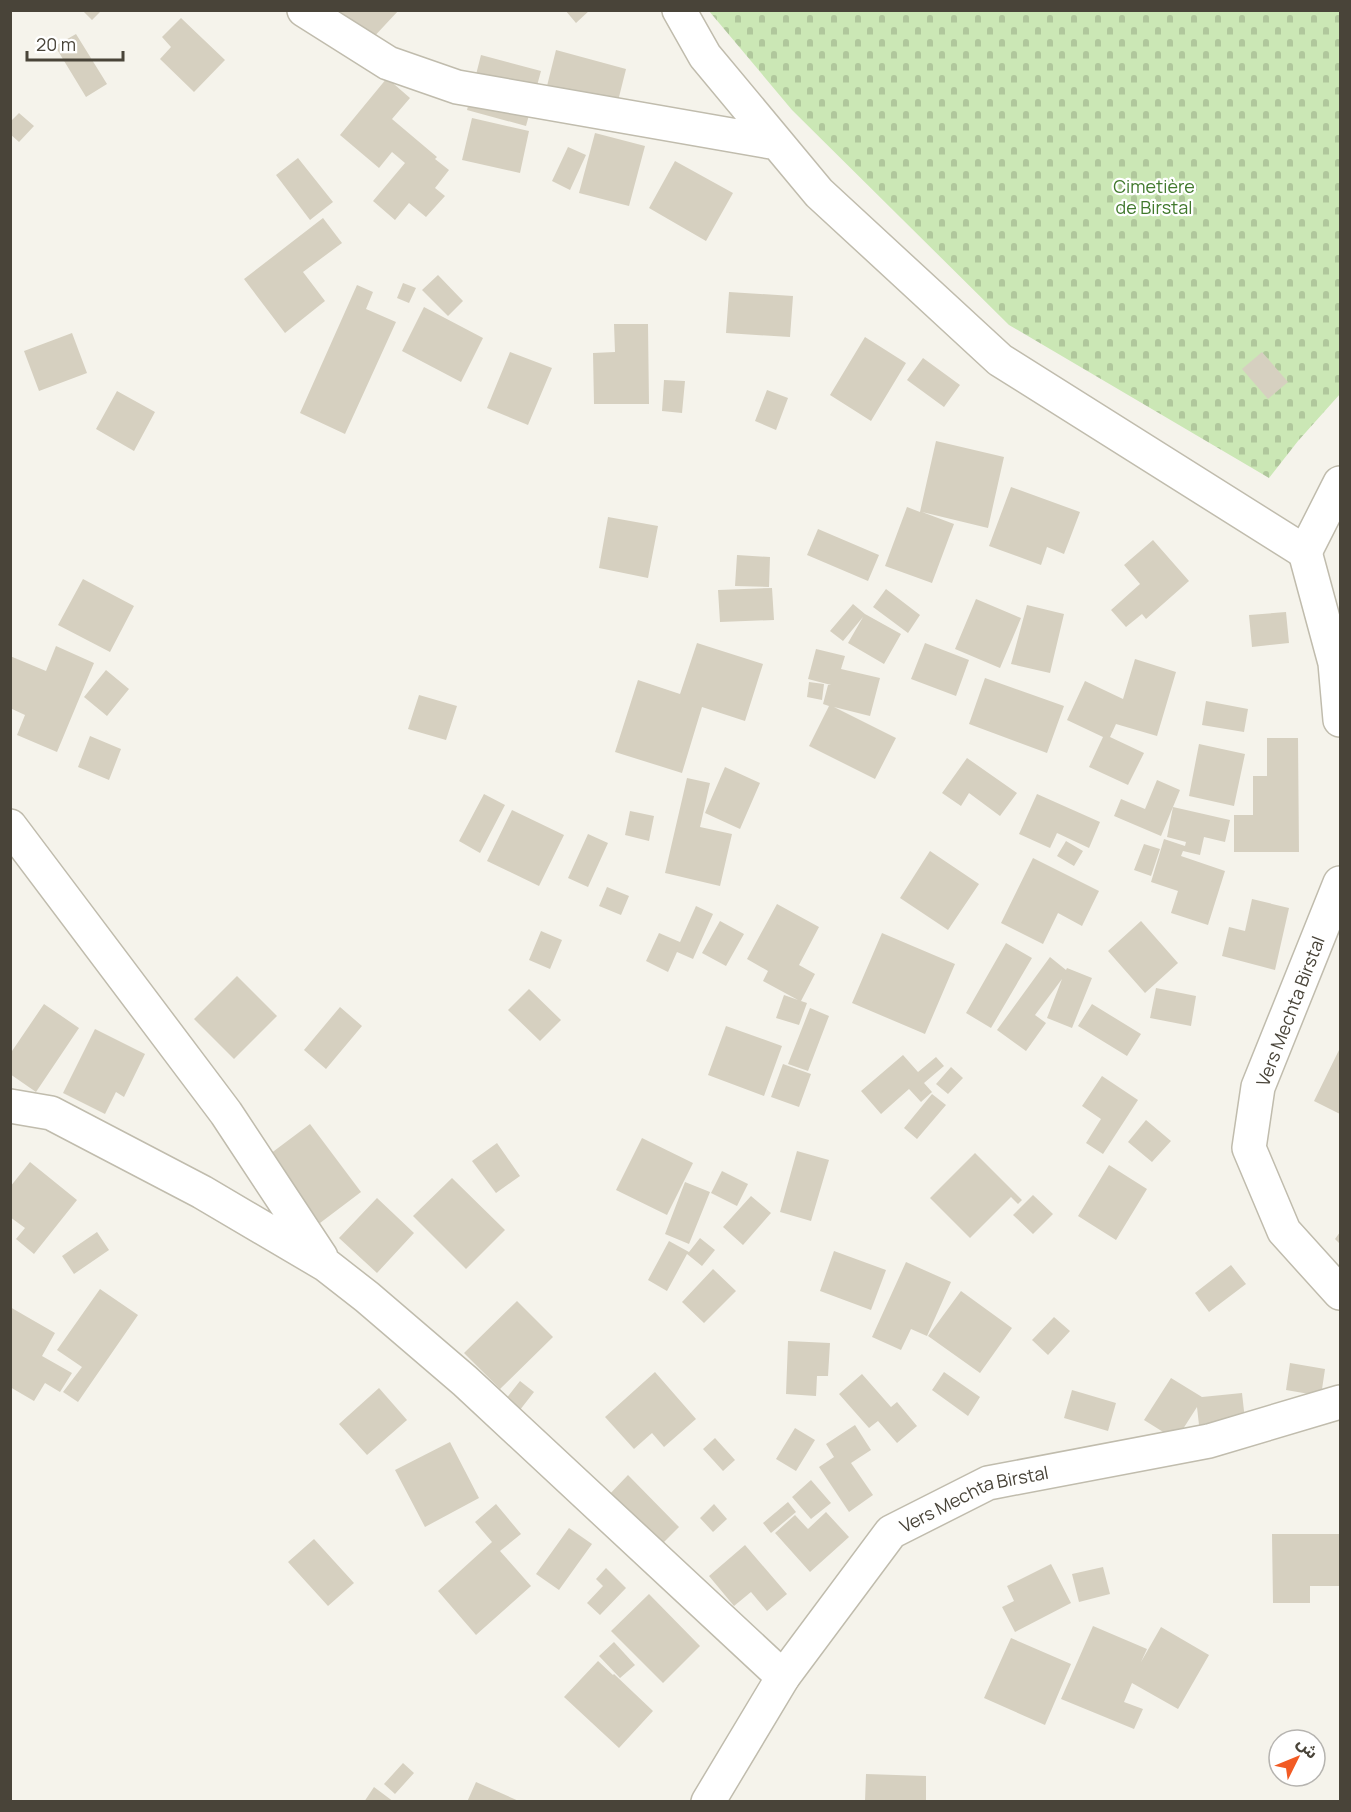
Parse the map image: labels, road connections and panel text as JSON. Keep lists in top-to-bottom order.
{
  "streets": {
    "street": ["Vers Mechta Birstal"]
  },
  "parks": ["Cimetière de Birstal"],
  "scale_bar": "20 m",
  "north": "top right"
}
